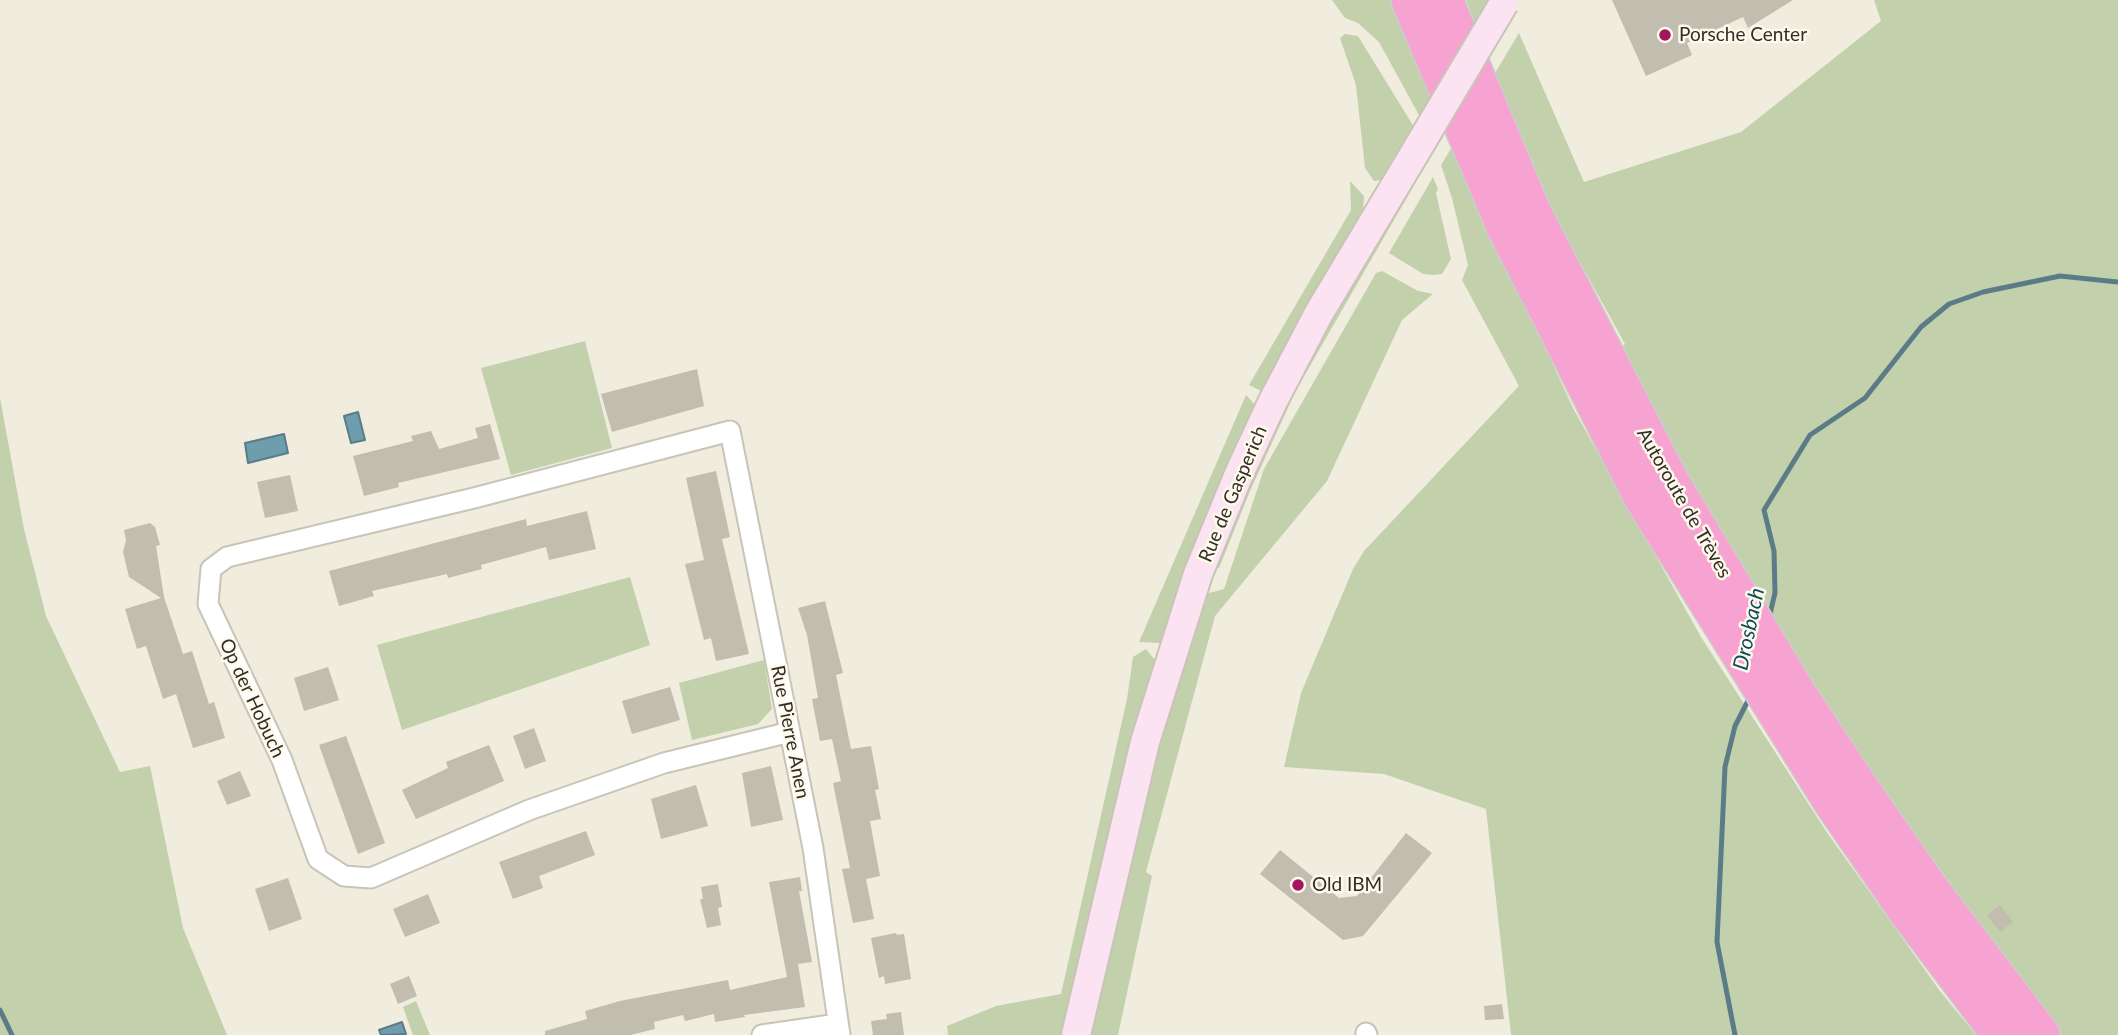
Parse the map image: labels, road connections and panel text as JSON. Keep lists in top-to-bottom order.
{
  "streets": {
    "highway": ["Autoroute de Trèves"],
    "main road": ["Rue de Gasperich"],
    "street": ["Op der Hobuch", "Rue Pierre Anen"]
  },
  "crossings": [
    ["Op der Hobuch", "Rue Pierre Anen"]
  ],
  "water": ["Drosbach"],
  "places": ["Porsche Center", "Old IBM"]
}
